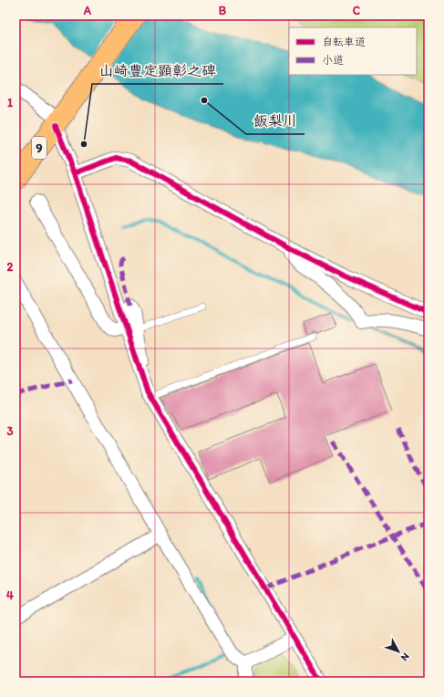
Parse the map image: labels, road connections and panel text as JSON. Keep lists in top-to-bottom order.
{
  "streets": {
    "highway": ["9"]
  },
  "places": ["飯梨川", "山崎豊定顕彰之碑"],
  "legend": ["自転車道", "小道"],
  "north": "bottom right",
  "grid": {
    "columns": ["A", "B", "C"],
    "rows": [
      "1",
      "2",
      "3",
      "4"
    ]
  }
}
